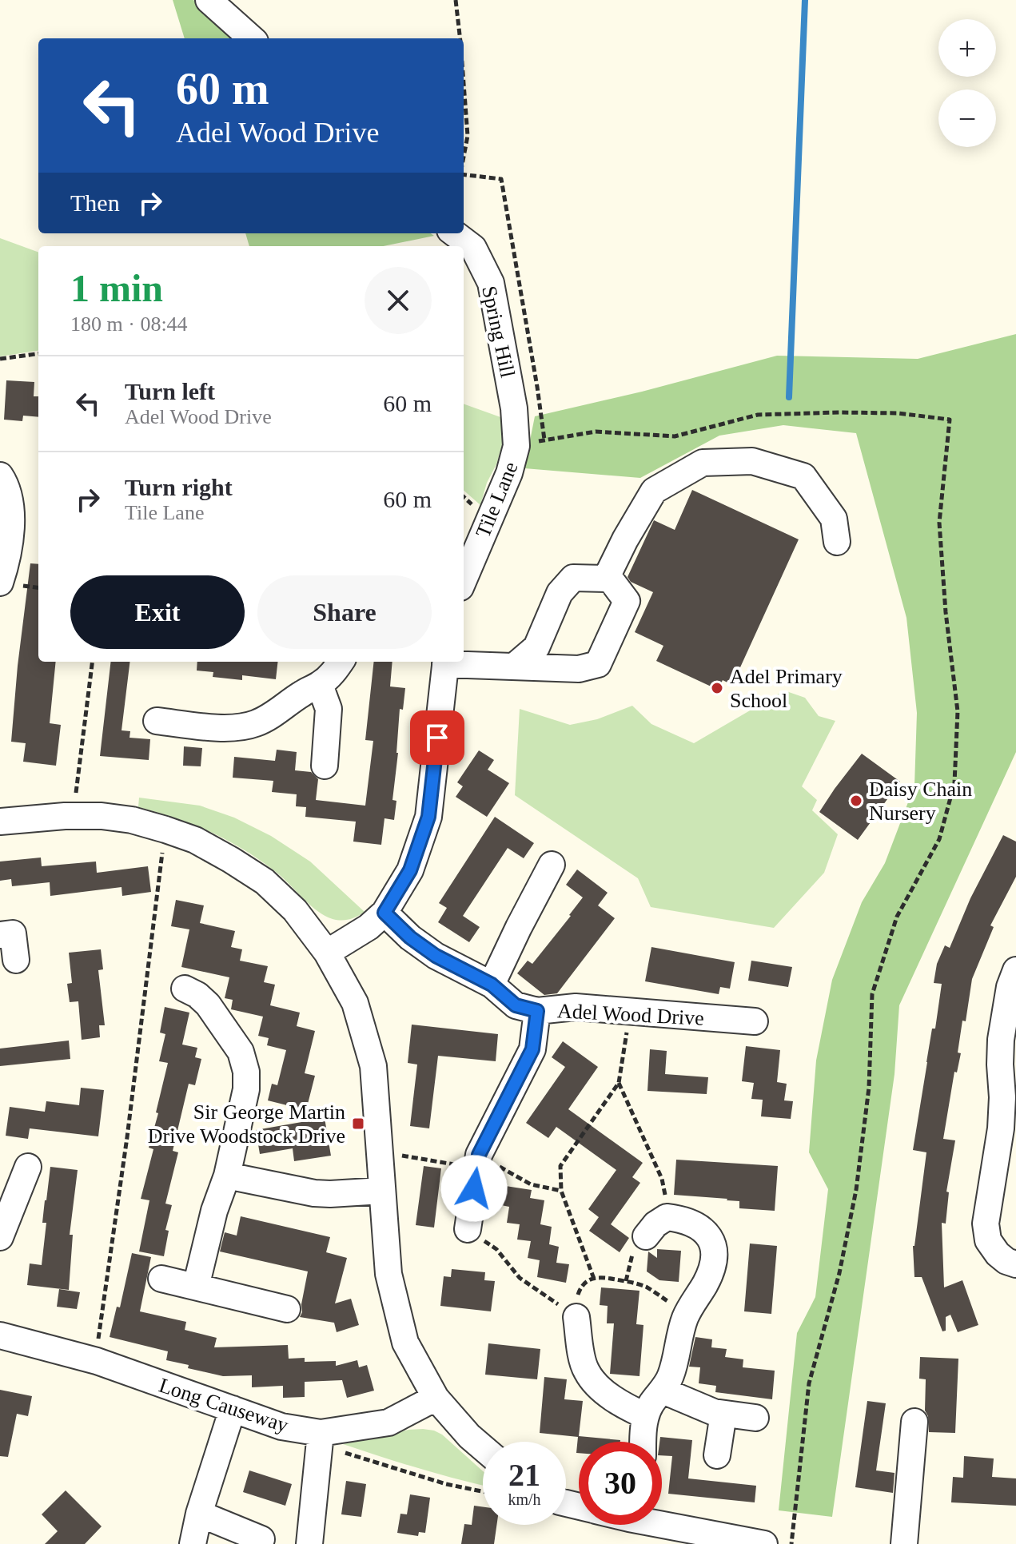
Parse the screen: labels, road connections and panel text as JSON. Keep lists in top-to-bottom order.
{
  "streets": {
    "street": [
      "Spring Hill",
      "Tile Lane",
      "Adel Wood Drive",
      "Long Causeway"
    ]
  },
  "crossings": [
    ["Spring Hill", "Tile Lane"]
  ],
  "places": {
    "other": ["Adel Primary School", "Daisy Chain Nursery"],
    "transit": ["Sir George Martin Drive Woodstock Drive"]
  },
  "page": {
    "map_buttons": ["+", "−"],
    "turn": ["60 m", "Adel Wood Drive"],
    "then": "Then",
    "heading": ["1 min", "180 m · 08:44"],
    "list": [
      {
        "name": "Turn left",
        "note": "Adel Wood Drive",
        "value": "60 m"
      },
      {
        "name": "Turn right",
        "note": "Tile Lane",
        "value": "60 m"
      }
    ],
    "buttons": ["Exit", "Share"],
    "speed": "21 km/h",
    "limit": "30"
  }
}
